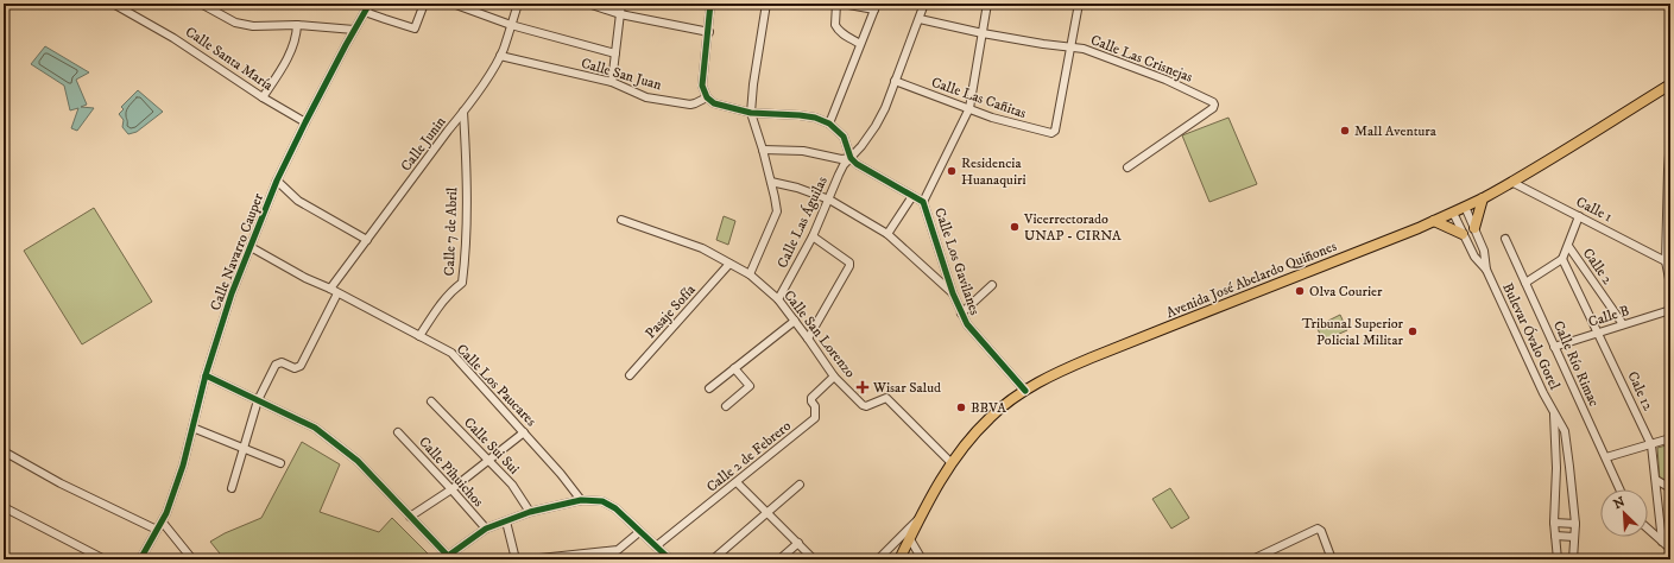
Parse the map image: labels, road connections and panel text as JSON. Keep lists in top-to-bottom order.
{
  "streets": {
    "main road": ["Avenida José Abelardo Quiñones"],
    "street": [
      "Calle Santa María",
      "Calle Las Crisnejas",
      "Calle San Juan",
      "Calle Las Cañitas",
      "Calle Junin",
      "Calle 1",
      "Calle Las Águilas",
      "Calle 7 de Abril",
      "Calle Navarro Cauper",
      "Calle Los Gavilanes",
      "Calle 2",
      "Pasaje Sofía",
      "Calle B",
      "Calle San Lorenzo",
      "Bulevar Óvalo Gorel",
      "Calle Río Rimac",
      "Calle Los Paucares",
      "Cale 12",
      "Calle Sui Sui",
      "Calle 2 de Febrero",
      "Calle Pihuichos"
    ]
  },
  "crossings": [
    ["Calle Santa María", "Calle Navarro Cauper"],
    ["Calle Las Crisnejas", "Calle Las Cañitas"],
    ["Calle Las Crisnejas", "Calle Las Águilas"],
    ["Calle San Juan", "Calle Junin"],
    ["Calle Las Cañitas", "Calle Las Águilas"],
    ["Calle Junin", "Calle 7 de Abril"],
    ["Calle Junin", "Calle Los Paucares"],
    ["Calle 1", "Avenida José Abelardo Quiñones"],
    ["Calle Las Águilas", "Calle Los Gavilanes"],
    ["Calle Las Águilas", "Calle San Lorenzo"],
    ["Calle 7 de Abril", "Calle Los Paucares"],
    ["Calle Navarro Cauper", "Calle Los Paucares"],
    ["Calle Los Gavilanes", "Avenida José Abelardo Quiñones"],
    ["Calle 2", "Calle B"],
    ["Avenida José Abelardo Quiñones", "Calle San Lorenzo"],
    ["Avenida José Abelardo Quiñones", "Bulevar Óvalo Gorel"],
    ["Pasaje Sofía", "Calle San Lorenzo"],
    ["Calle B", "Calle Río Rimac"],
    ["Calle B", "Cale 12"],
    ["Calle San Lorenzo", "Calle 2 de Febrero"]
  ],
  "places": {
    "other": [
      "Mall Aventura",
      "Residencia Huanaquiri",
      "Vicerrectorado UNAP - CIRNA",
      "Olva Courier",
      "Tribunal Superior Policial Militar",
      "BBVA"
    ],
    "health": ["Wisar Salud"]
  },
  "north": "top left"
}
